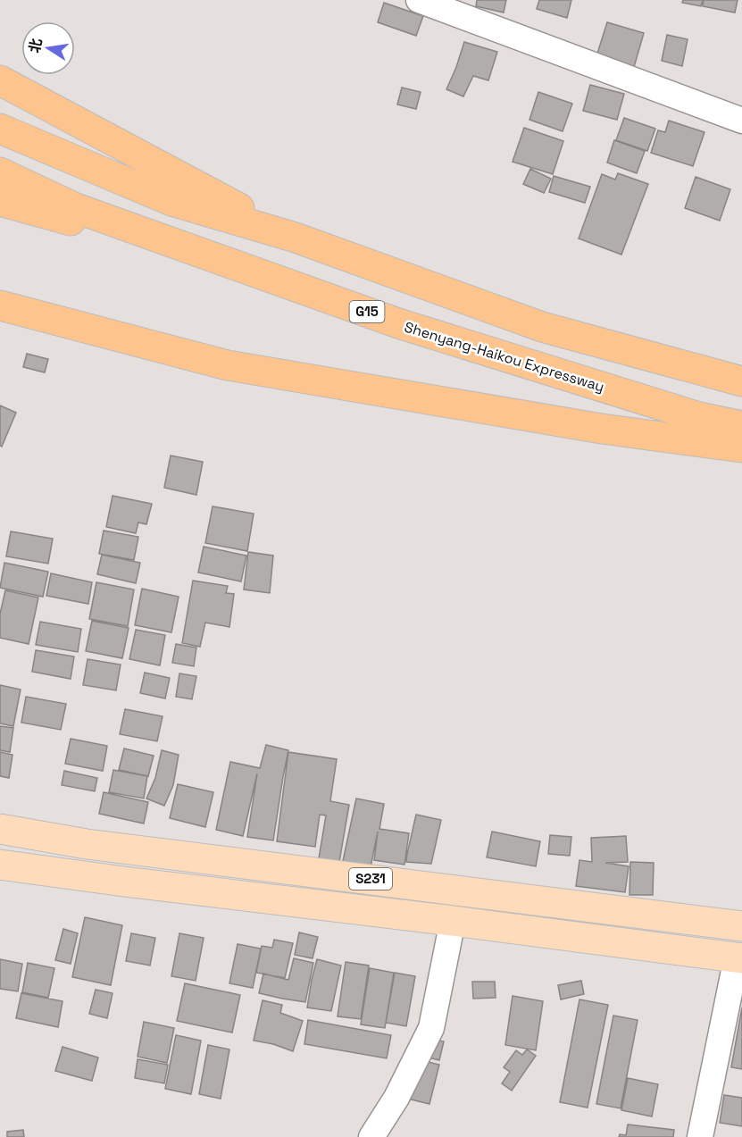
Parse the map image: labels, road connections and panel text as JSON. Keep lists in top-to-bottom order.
{
  "streets": {
    "highway": ["G15", "Shenyang-Haikou Expressway"],
    "main road": ["S231"]
  },
  "north": "left"
}
